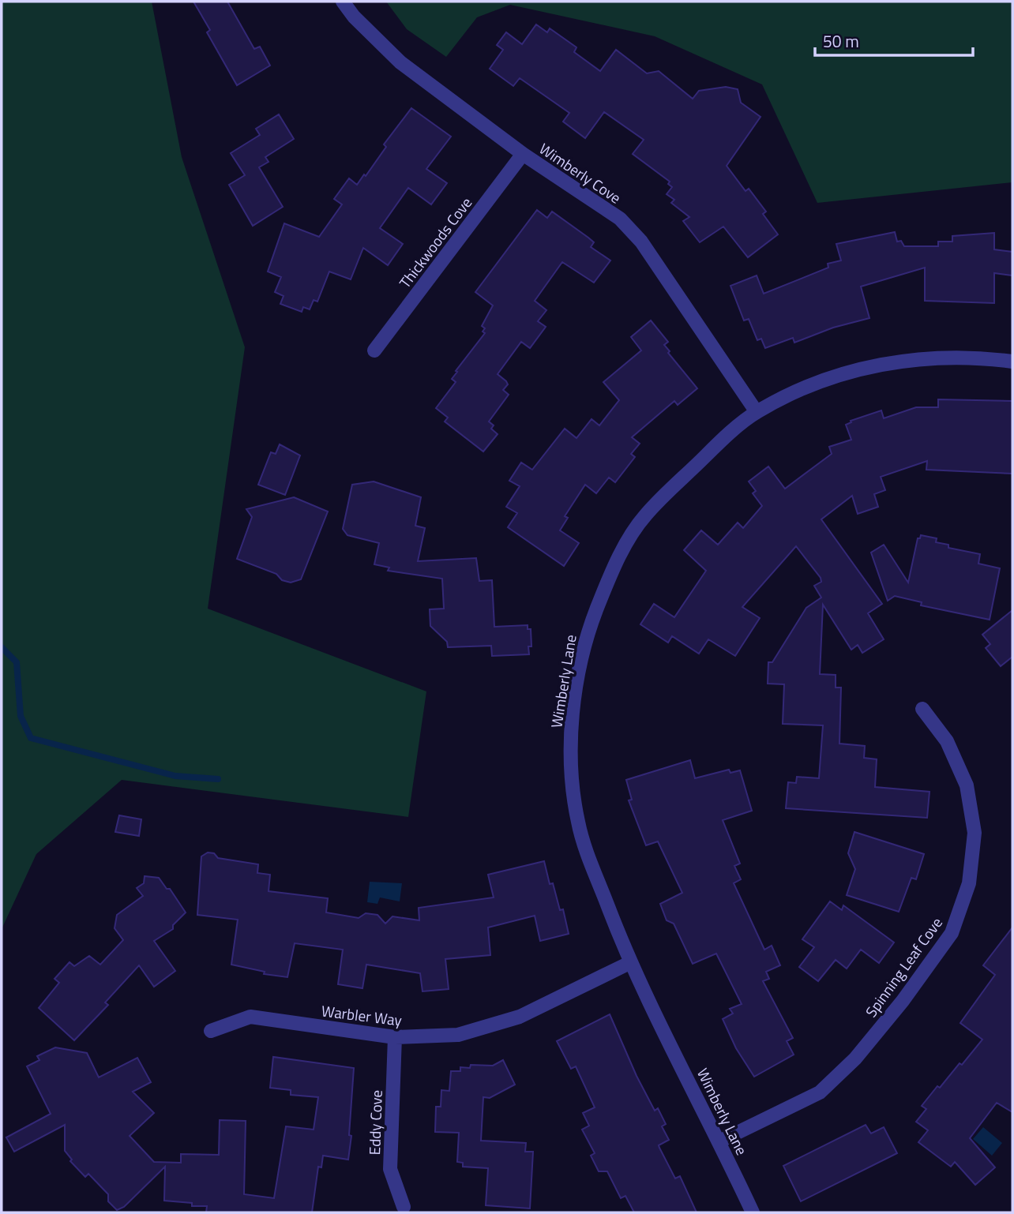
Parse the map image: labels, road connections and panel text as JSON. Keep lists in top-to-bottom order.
{
  "streets": {
    "street": [
      "Wimberly Cove",
      "Thickwoods Cove",
      "Wimberly Lane",
      "Spinning Leaf Cove",
      "Warbler Way",
      "Eddy Cove"
    ]
  },
  "crossings": [
    ["Wimberly Cove", "Thickwoods Cove"],
    ["Wimberly Cove", "Wimberly Lane"],
    ["Wimberly Lane", "Spinning Leaf Cove"],
    ["Wimberly Lane", "Warbler Way"],
    ["Warbler Way", "Eddy Cove"]
  ],
  "scale_bar": "50 m"
}
